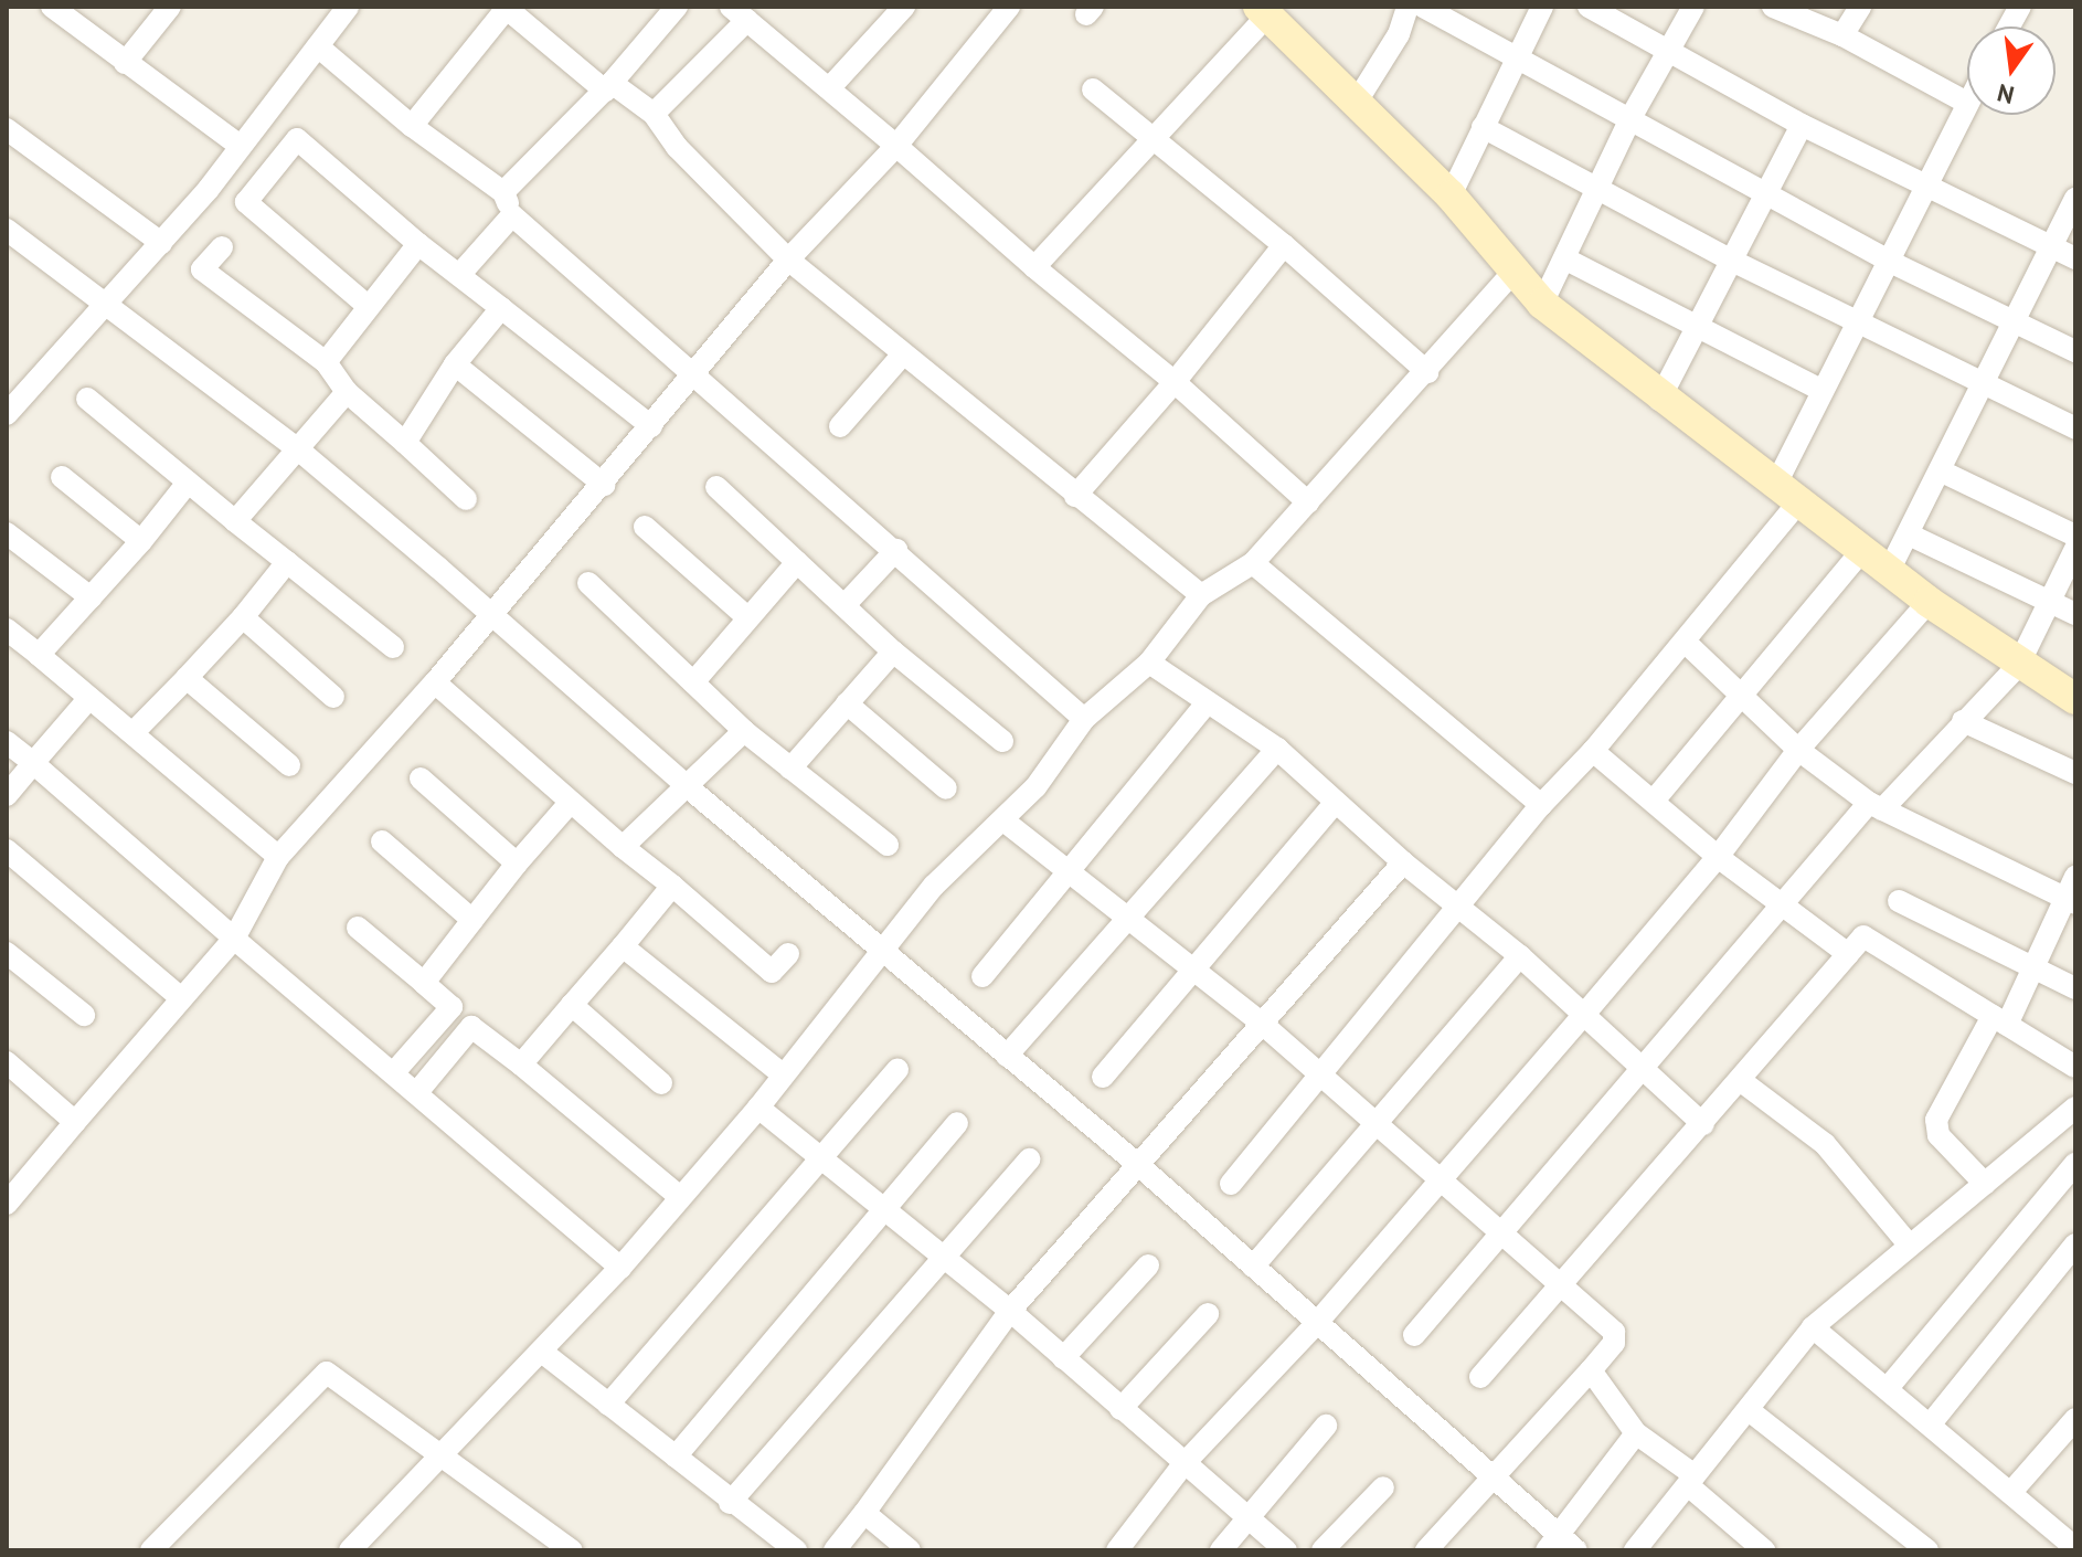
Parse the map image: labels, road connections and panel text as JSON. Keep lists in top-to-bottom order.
{
  "north": "bottom"
}
